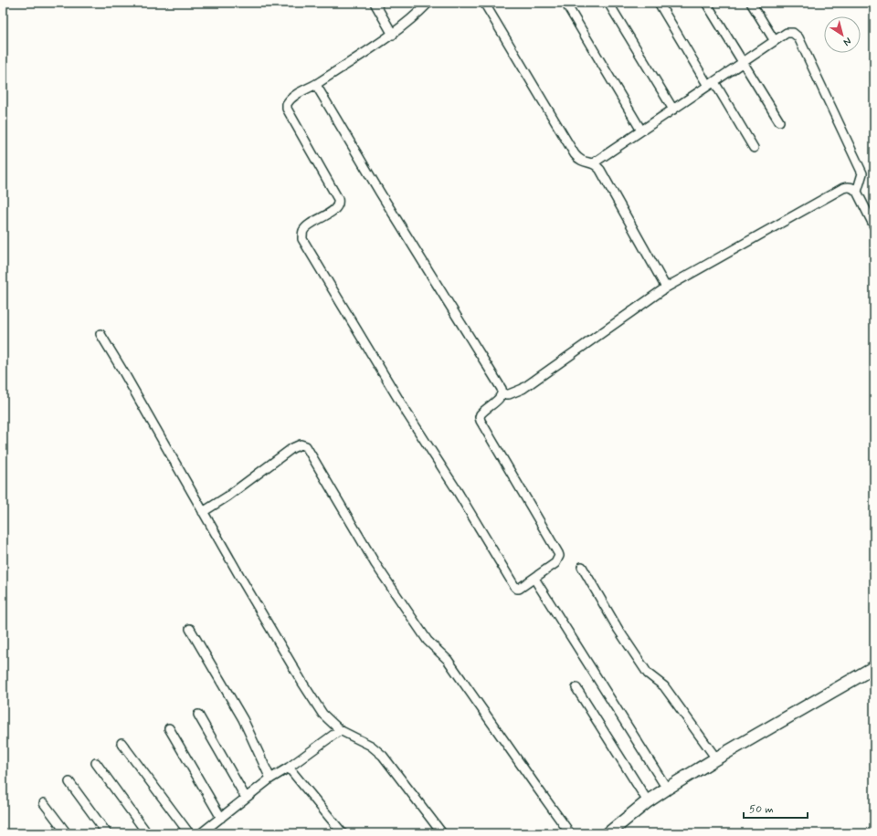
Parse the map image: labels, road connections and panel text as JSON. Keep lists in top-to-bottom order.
{
  "scale_bar": "50 m",
  "north": "bottom right"
}
